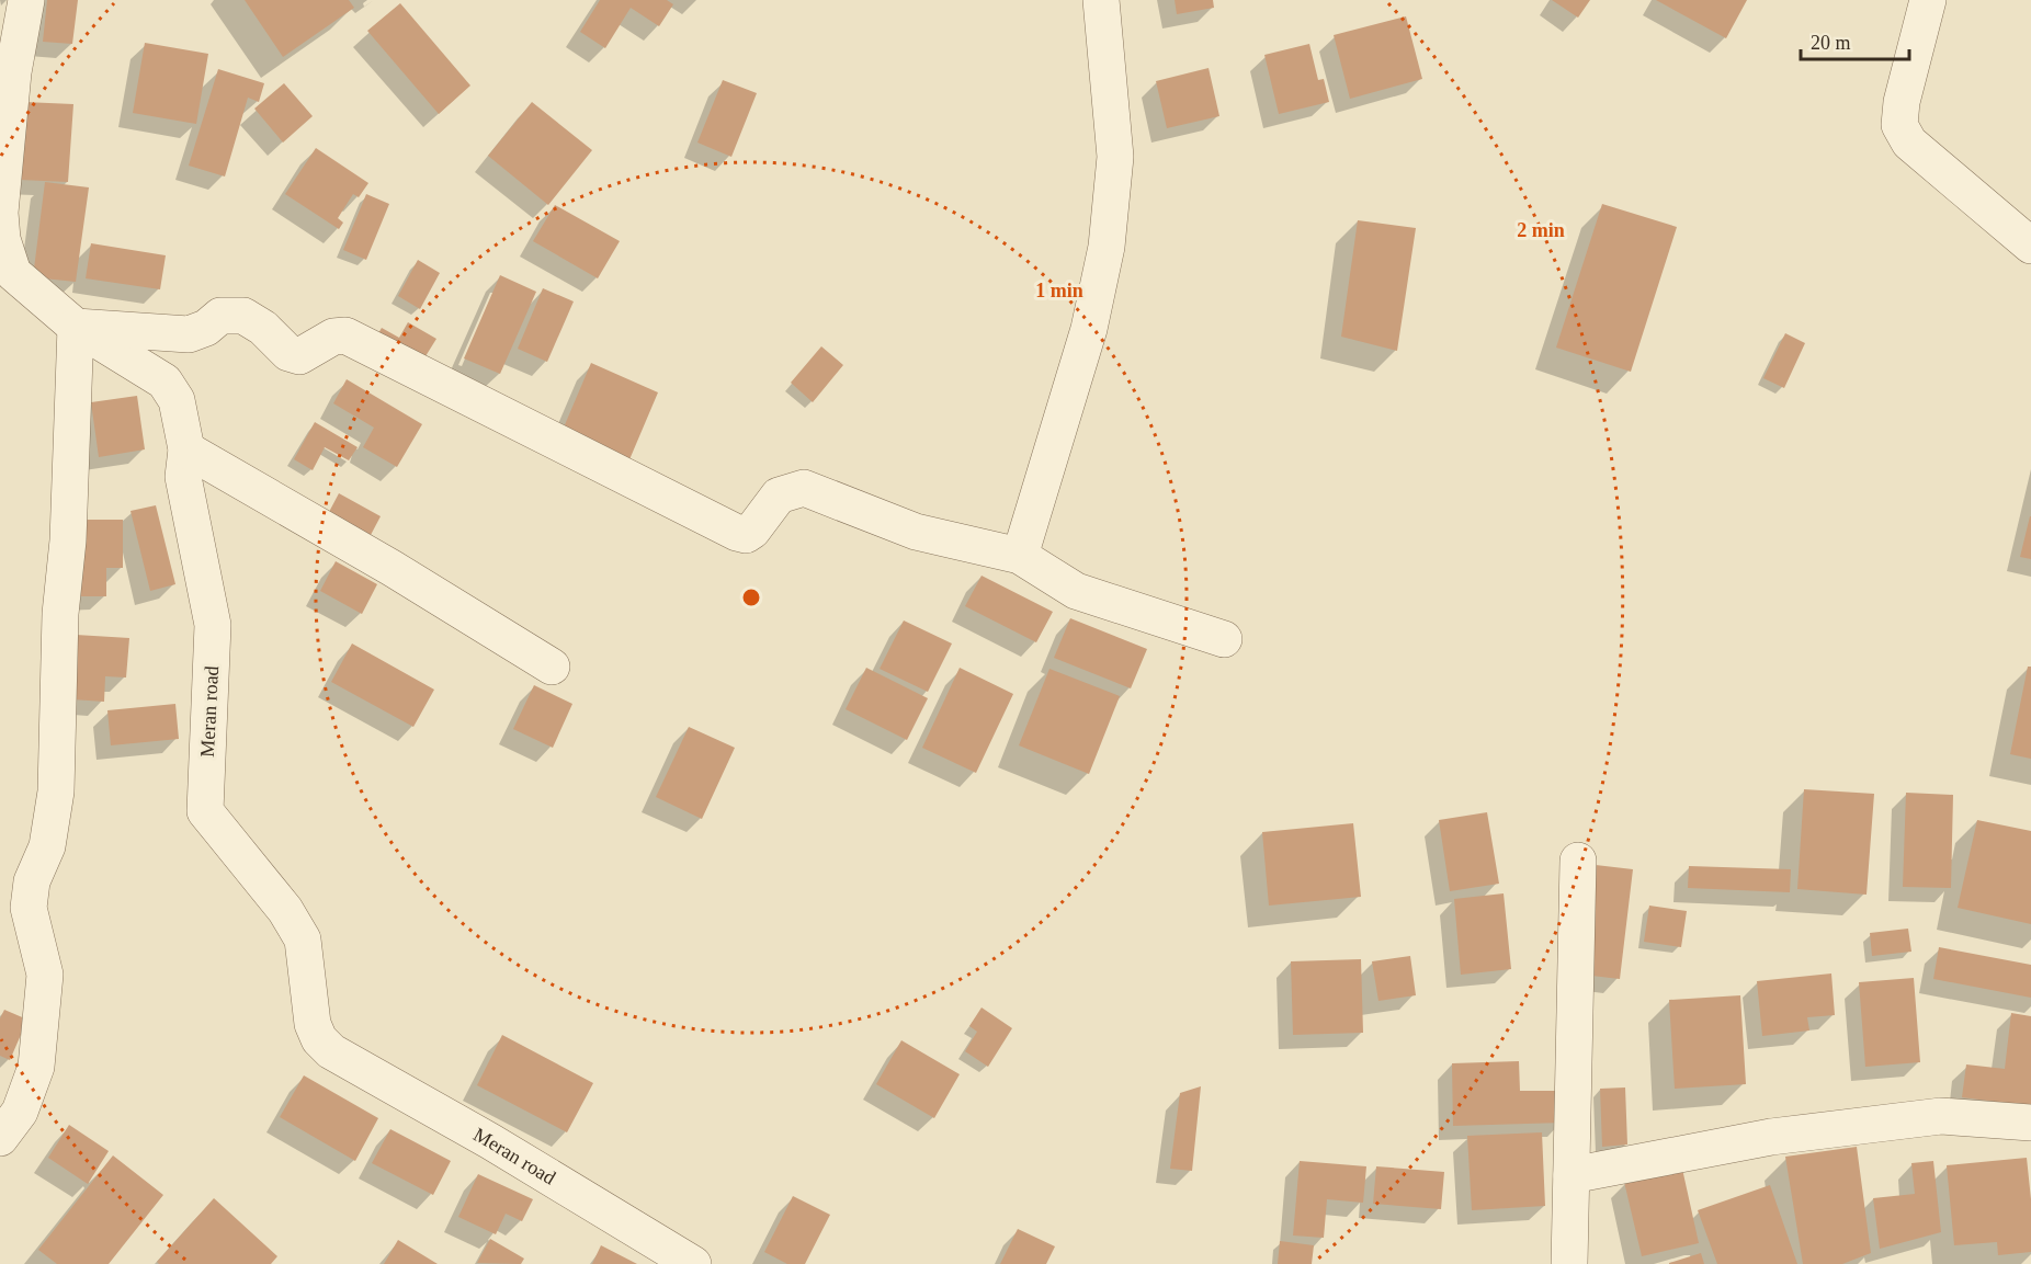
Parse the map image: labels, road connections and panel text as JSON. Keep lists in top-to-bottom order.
{
  "streets": {
    "street": ["Meran road"]
  },
  "scale_bar": "20 m",
  "rings": ["2 min", "1 min"]
}
